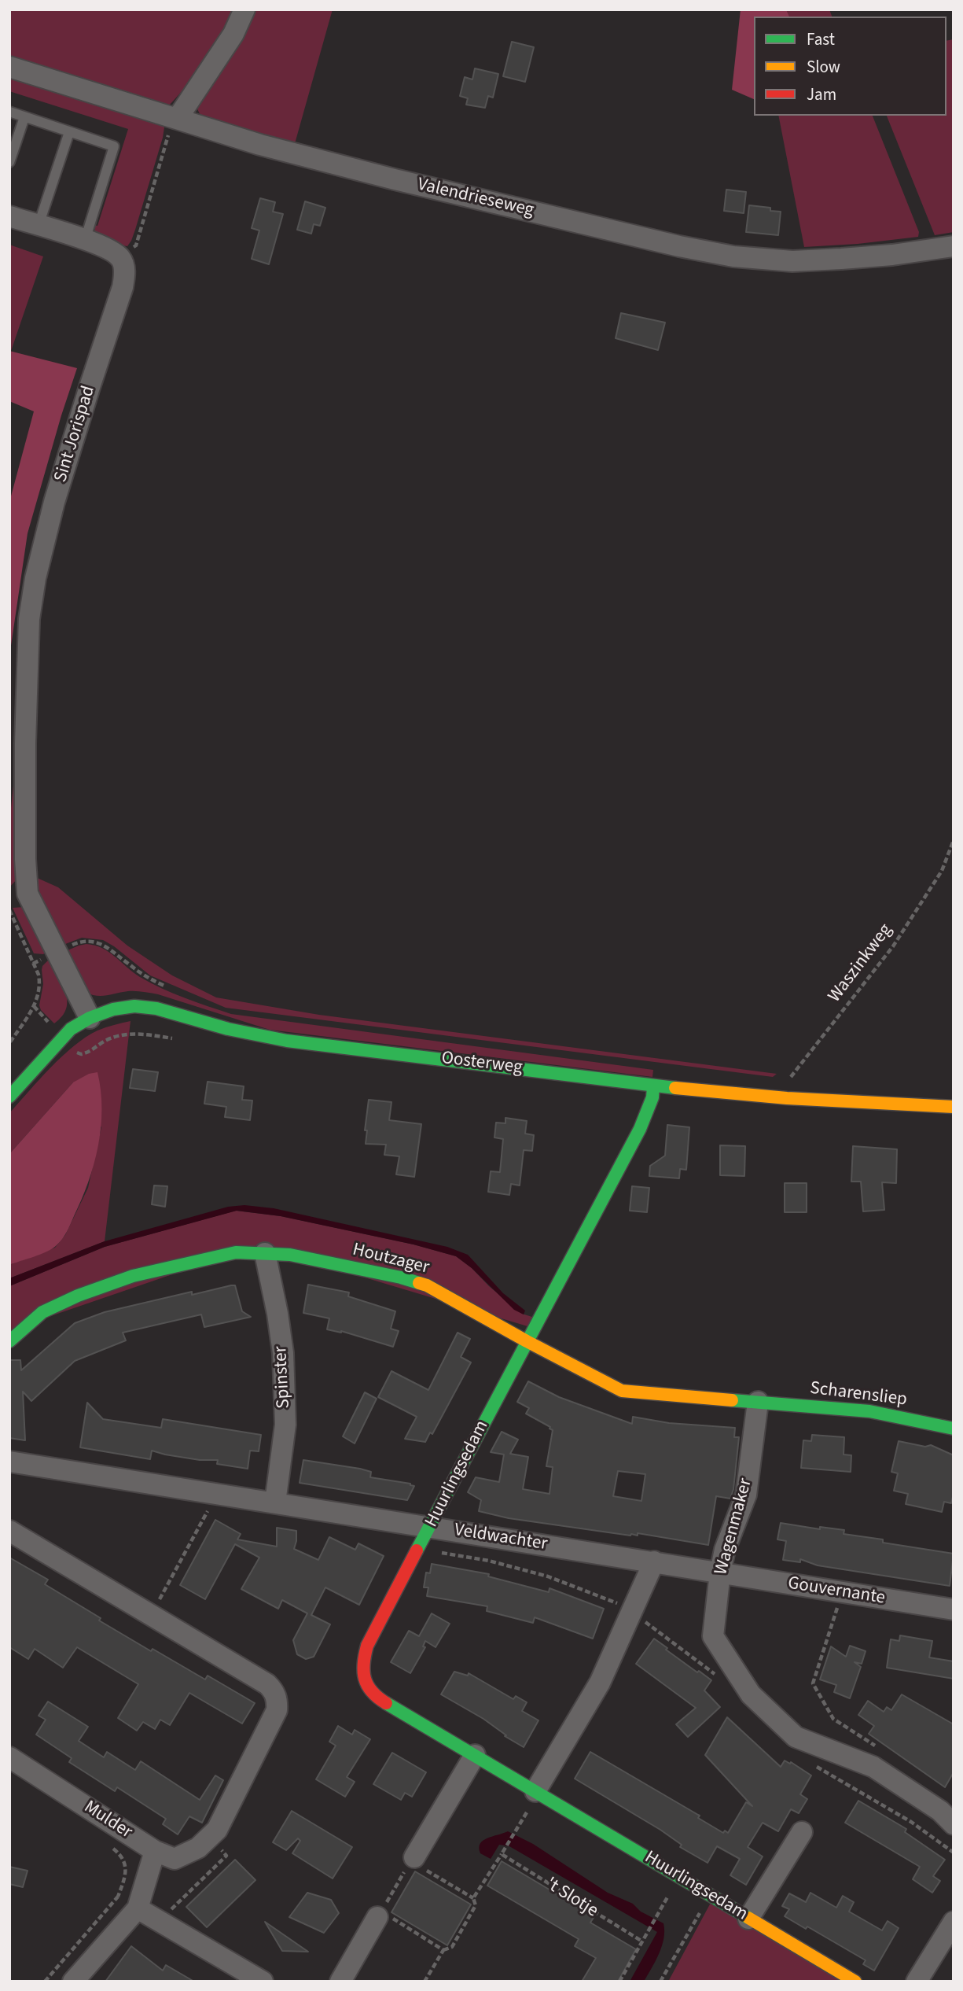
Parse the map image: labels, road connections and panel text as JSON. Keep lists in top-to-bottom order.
{
  "streets": {
    "street": [
      "Valendrieseweg",
      "Sint Jorispad",
      "Oosterweg",
      "Houtzager",
      "Spinster",
      "Scharensliep",
      "Huurlingsedam",
      "Wagenmaker",
      "Veldwachter",
      "Gouvernante",
      "Mulder"
    ],
    "path": ["Waszinkweg", "'t Slotje"]
  },
  "crossings": [
    ["Oosterweg", "Huurlingsedam"],
    ["Houtzager", "Spinster"],
    ["Houtzager", "Scharensliep"],
    ["Houtzager", "Huurlingsedam"],
    ["Houtzager", "Wagenmaker"],
    ["Spinster", "Veldwachter"],
    ["Scharensliep", "Wagenmaker"],
    ["Huurlingsedam", "Veldwachter"],
    ["Wagenmaker", "Veldwachter"],
    ["Wagenmaker", "Gouvernante"],
    ["Veldwachter", "Gouvernante"]
  ],
  "legend": ["Fast", "Slow", "Jam"]
}
